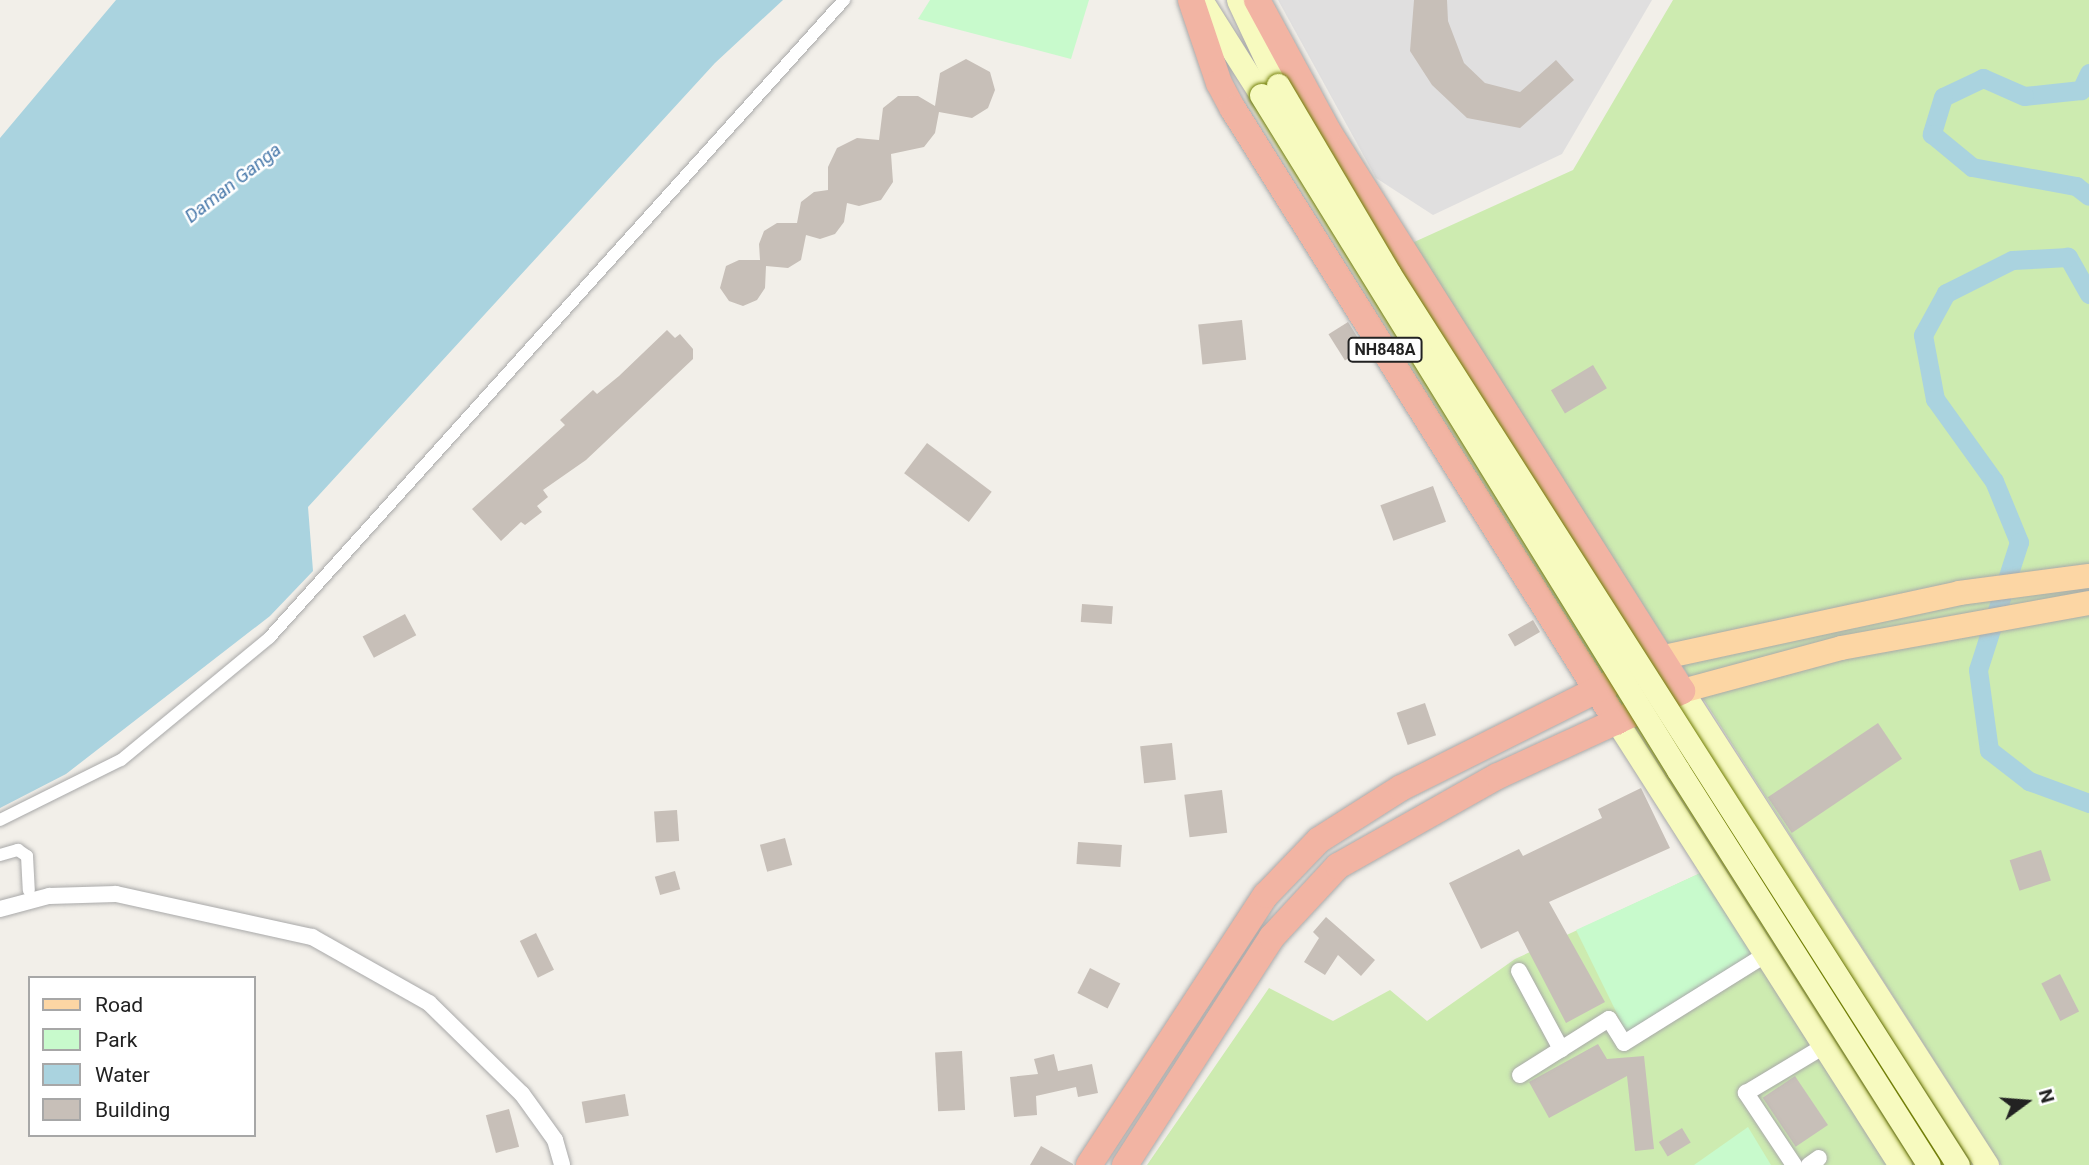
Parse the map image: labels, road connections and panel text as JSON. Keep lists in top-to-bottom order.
{
  "streets": {
    "highway": ["NH848A"]
  },
  "water": ["Daman Ganga"],
  "legend": [
    "Road",
    "Park",
    "Water",
    "Building"
  ],
  "north": "right"
}
